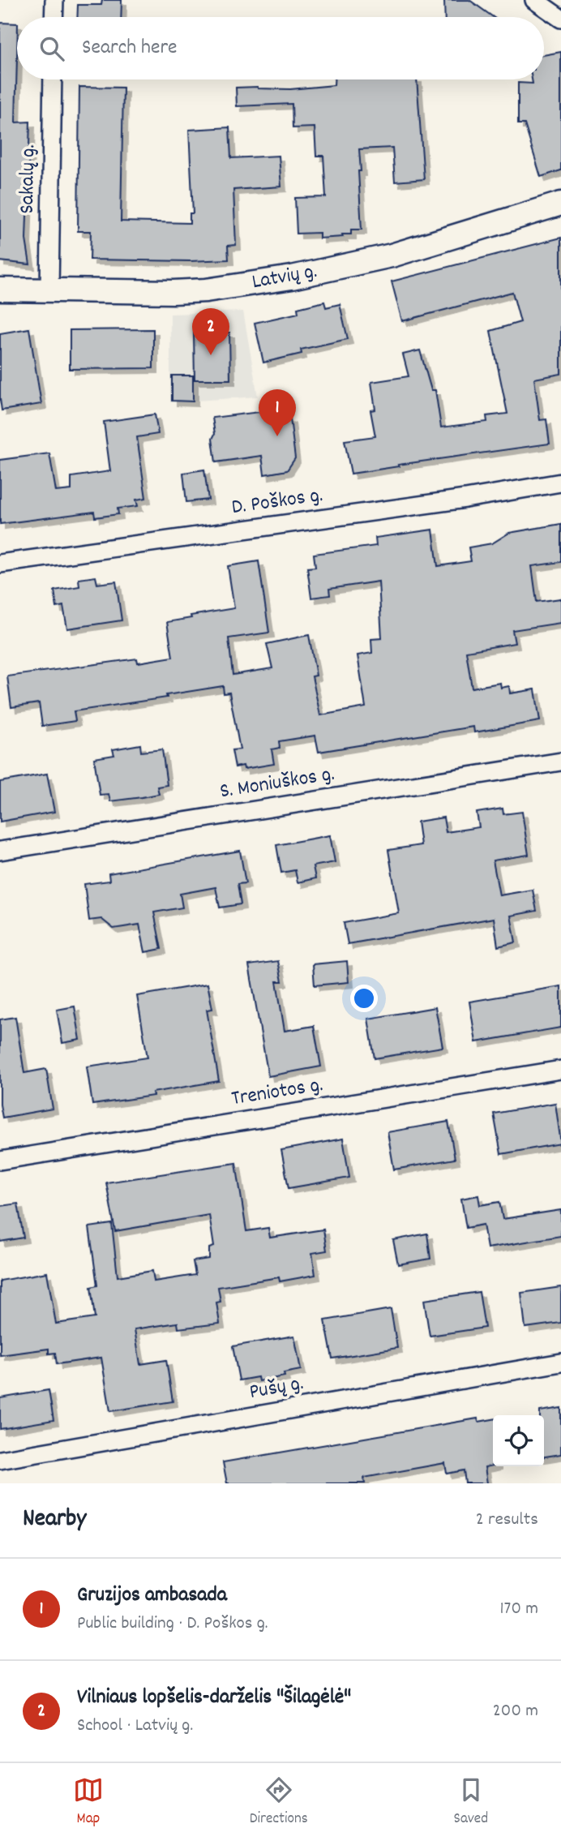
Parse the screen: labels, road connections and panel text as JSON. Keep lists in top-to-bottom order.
{
  "streets": {
    "street": [
      "Sakalų g.",
      "Latvių g.",
      "D. Poškos g.",
      "S. Moniuškos g.",
      "Treniotos g.",
      "Pušų g."
    ]
  },
  "crossings": [
    ["Sakalų g.", "Latvių g."]
  ],
  "page": {
    "search": "Search here",
    "pins": ["2", "1"],
    "heading": ["Nearby", "2 results"],
    "list": [
      {
        "mark": "1",
        "name": "Gruzijos ambasada",
        "note": "Public building · D. Poškos g.",
        "value": "170 m"
      },
      {
        "mark": "2",
        "name": "Vilniaus lopšelis-darželis \"Šilagėlė\"",
        "note": "School · Latvių g.",
        "value": "200 m"
      }
    ],
    "nav": ["Map", "Directions", "Saved"]
  }
}
